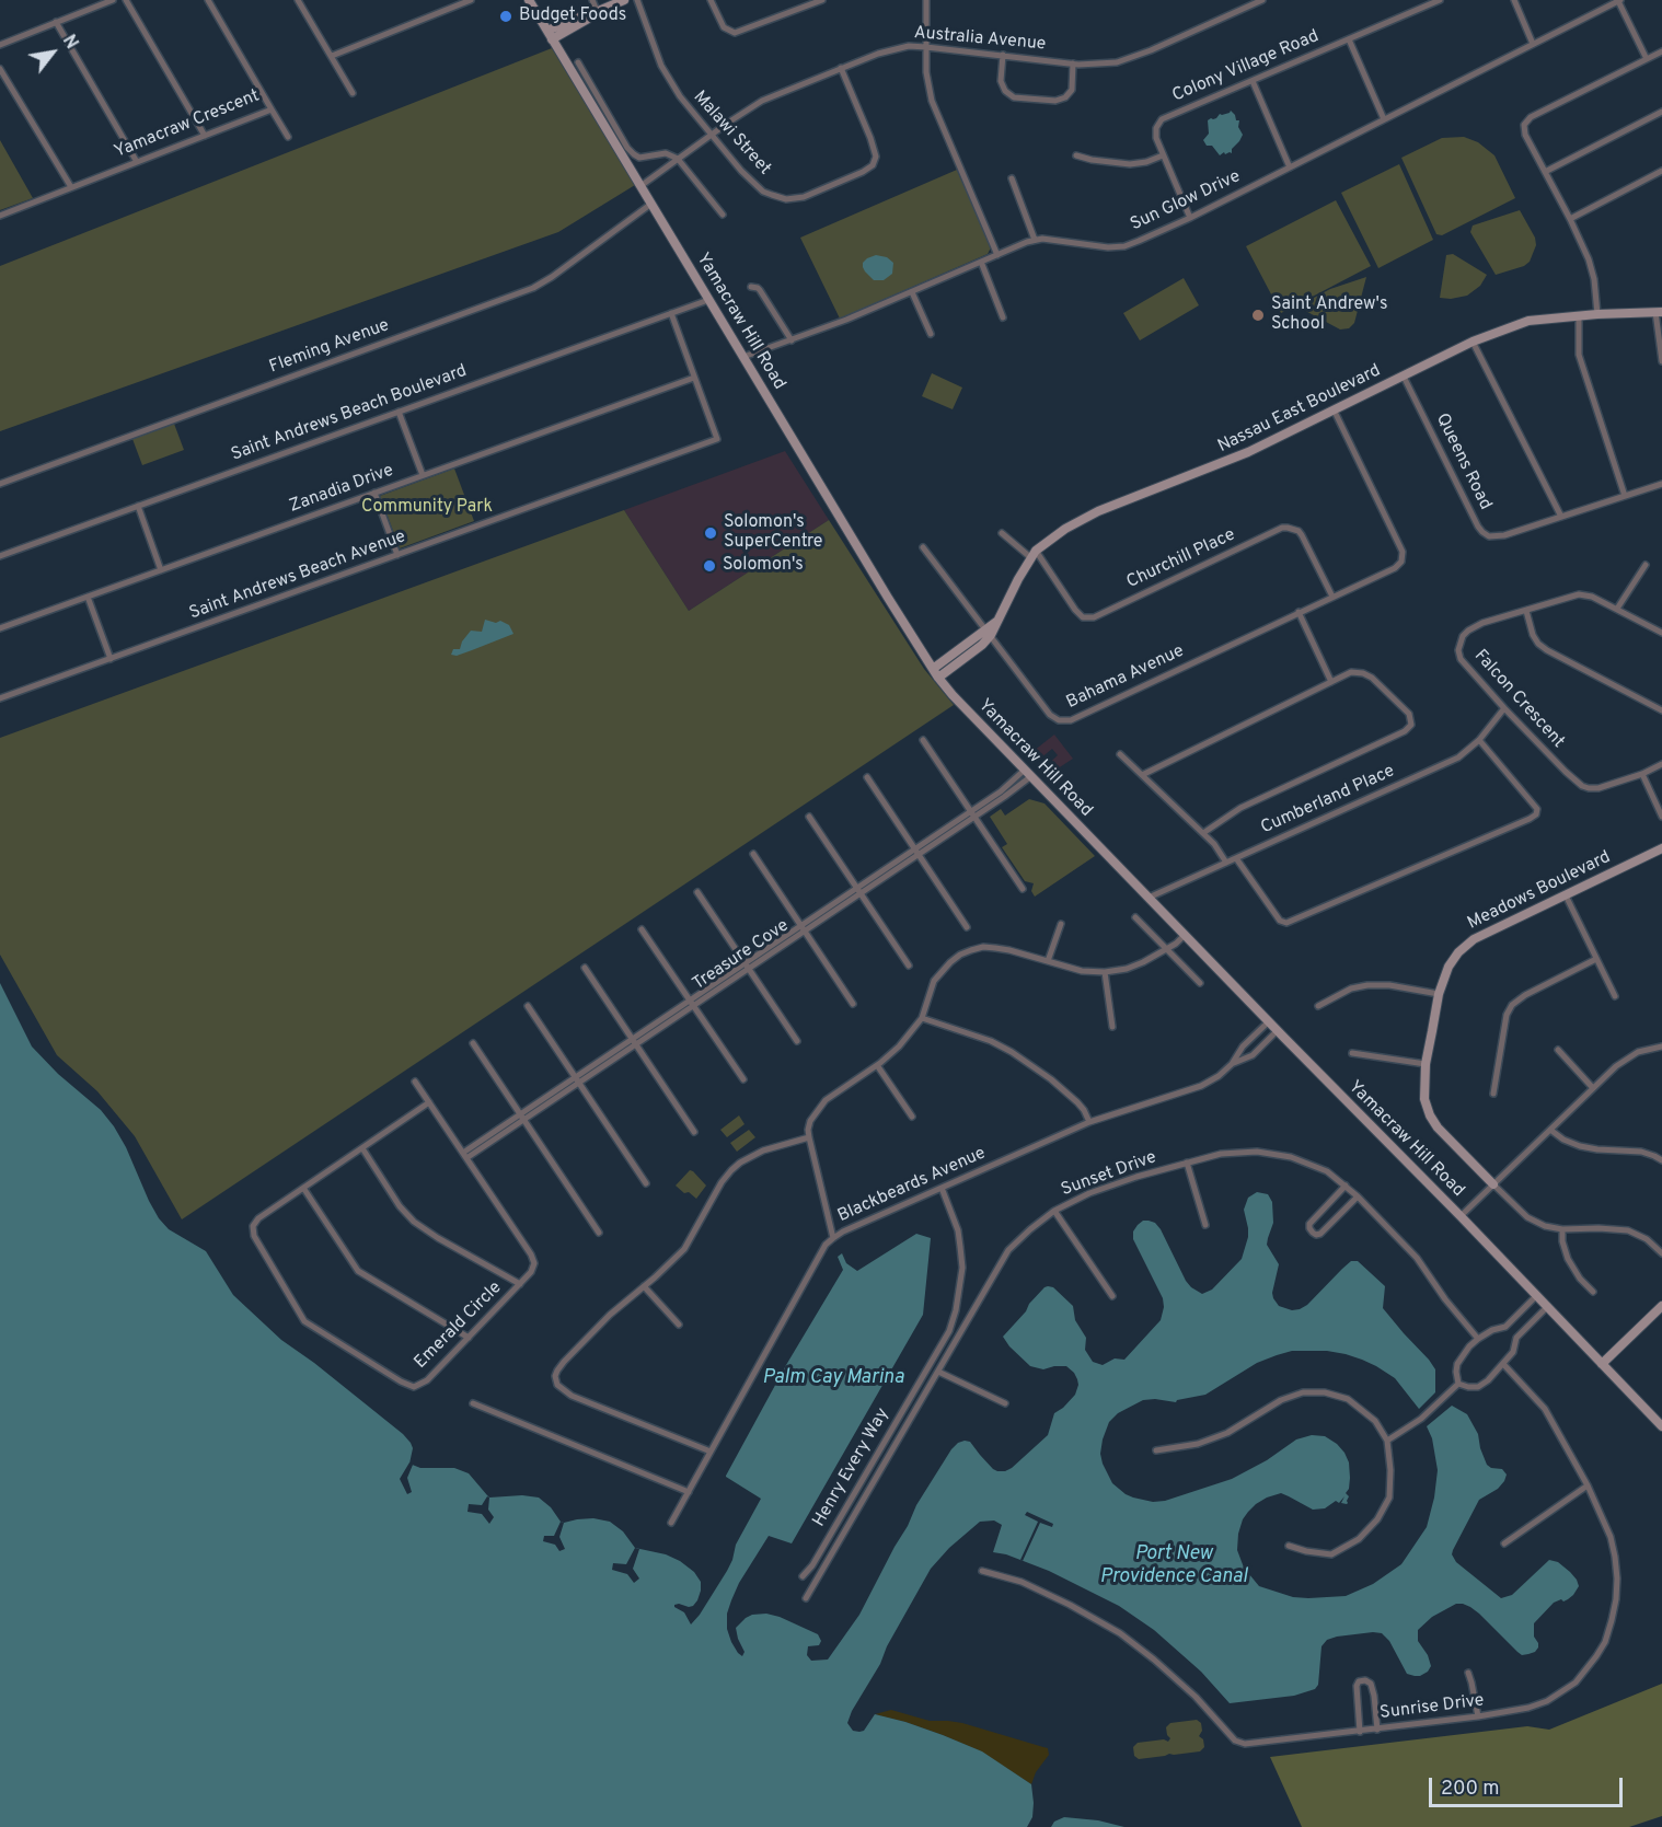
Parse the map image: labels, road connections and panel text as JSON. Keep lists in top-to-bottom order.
{
  "streets": {
    "main road": ["Yamacraw Hill Road", "Nassau East Boulevard", "Meadows Boulevard"],
    "street": [
      "Australia Avenue",
      "Colony Village Road",
      "Yamacraw Crescent",
      "Malawi Street",
      "Sun Glow Drive",
      "Fleming Avenue",
      "Saint Andrews Beach Boulevard",
      "Queens Road",
      "Zanadia Drive",
      "Churchill Place",
      "Saint Andrews Beach Avenue",
      "Bahama Avenue",
      "Falcon Crescent",
      "Cumberland Place",
      "Treasure Cove",
      "Sunset Drive",
      "Blackbeards Avenue",
      "Emerald Circle",
      "Henry Every Way",
      "Sunrise Drive"
    ]
  },
  "crossings": [
    ["Australia Avenue", "Malawi Street"],
    ["Australia Avenue", "Yamacraw Hill Road"],
    ["Colony Village Road", "Sun Glow Drive"],
    ["Sun Glow Drive", "Yamacraw Hill Road"],
    ["Yamacraw Hill Road", "Fleming Avenue"],
    ["Yamacraw Hill Road", "Nassau East Boulevard"],
    ["Yamacraw Hill Road", "Saint Andrews Beach Boulevard"],
    ["Yamacraw Hill Road", "Cumberland Place"],
    ["Yamacraw Hill Road", "Treasure Cove"],
    ["Yamacraw Hill Road", "Blackbeards Avenue"],
    ["Nassau East Boulevard", "Queens Road"],
    ["Nassau East Boulevard", "Churchill Place"],
    ["Nassau East Boulevard", "Bahama Avenue"],
    ["Zanadia Drive", "Saint Andrews Beach Avenue"],
    ["Churchill Place", "Bahama Avenue"],
    ["Falcon Crescent", "Cumberland Place"],
    ["Treasure Cove", "Emerald Circle"],
    ["Blackbeards Avenue", "Henry Every Way"]
  ],
  "water": ["Palm Cay Marina", "Port New Providence Canal"],
  "parks": ["Community Park"],
  "places": [
    "Budget Foods",
    "Saint Andrew's School",
    "Solomon's SuperCentre",
    "Solomon's"
  ],
  "scale_bar": "200 m",
  "north": "top right"
}
